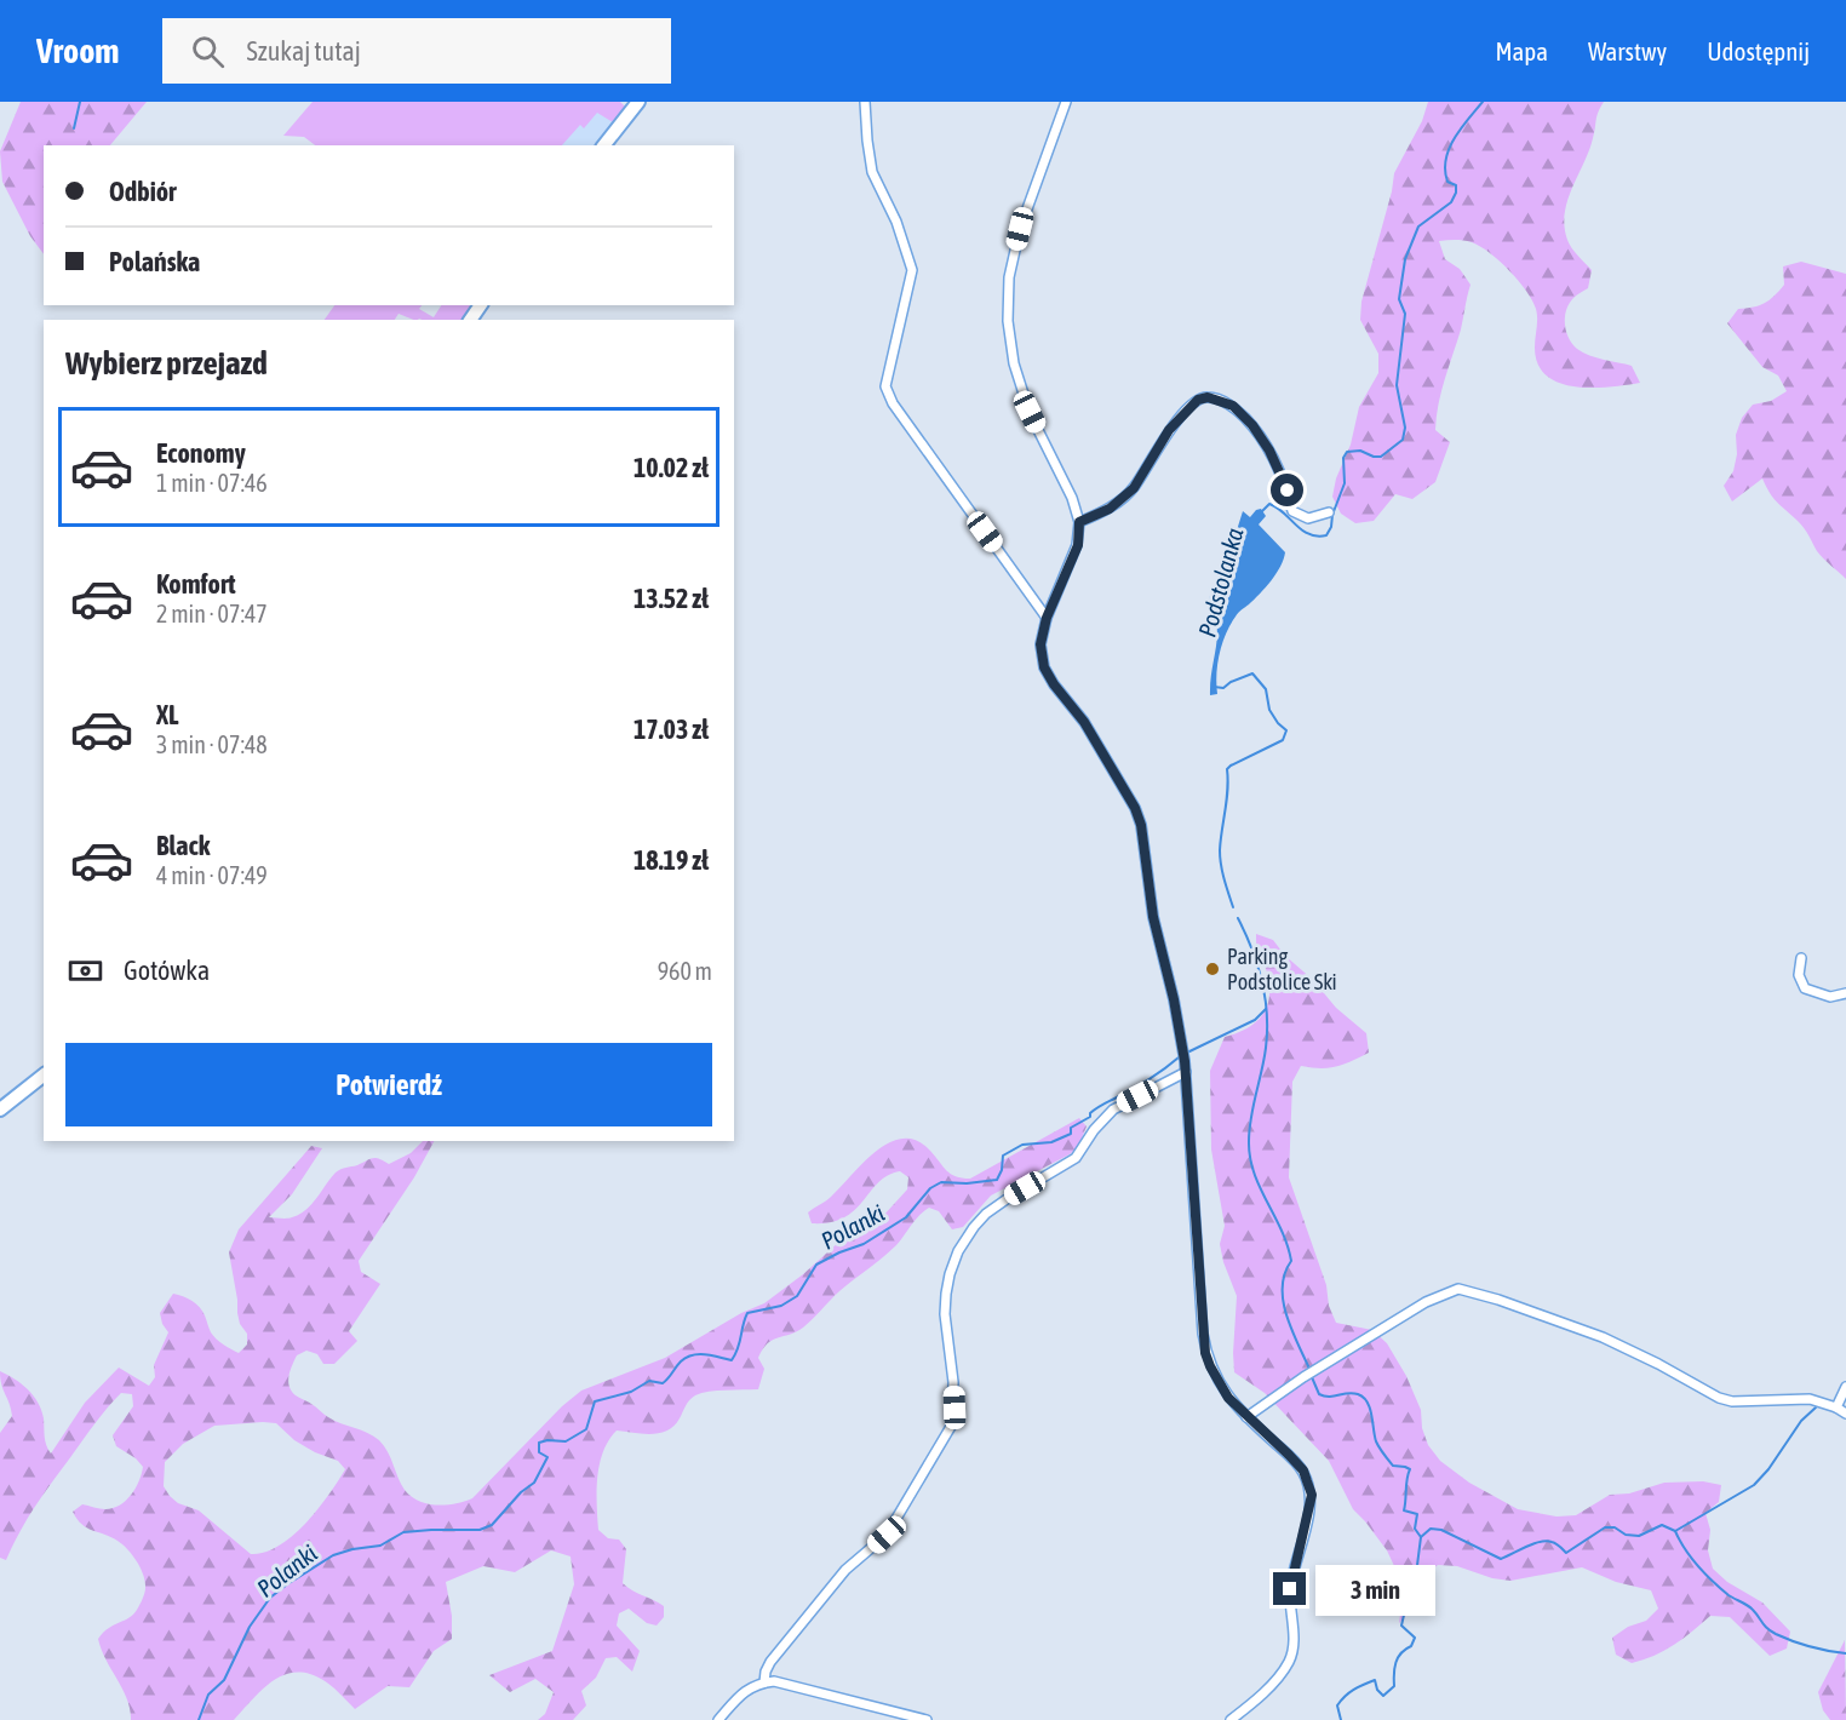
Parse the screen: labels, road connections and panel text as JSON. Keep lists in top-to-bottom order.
{
  "water": ["Podstolanka", "Polanki"],
  "places": ["Parking Podstolice Ski"],
  "page": {
    "header": "Vroom",
    "search": "Szukaj tutaj",
    "nav": ["Mapa", "Warstwy", "Udostępnij"],
    "banner": ["Odbiór", "Polańska"],
    "heading": "Wybierz przejazd",
    "list": [
      {
        "name": "Economy",
        "note": "1 min · 07:46",
        "value": "10.02 zł"
      },
      {
        "name": "Komfort",
        "note": "2 min · 07:47",
        "value": "13.52 zł"
      },
      {
        "name": "XL",
        "note": "3 min · 07:48",
        "value": "17.03 zł"
      },
      {
        "name": "Black",
        "note": "4 min · 07:49",
        "value": "18.19 zł"
      }
    ],
    "pay": ["Gotówka", "960 m"],
    "buttons": "Potwierdź",
    "bubble": "3 min"
  }
}
